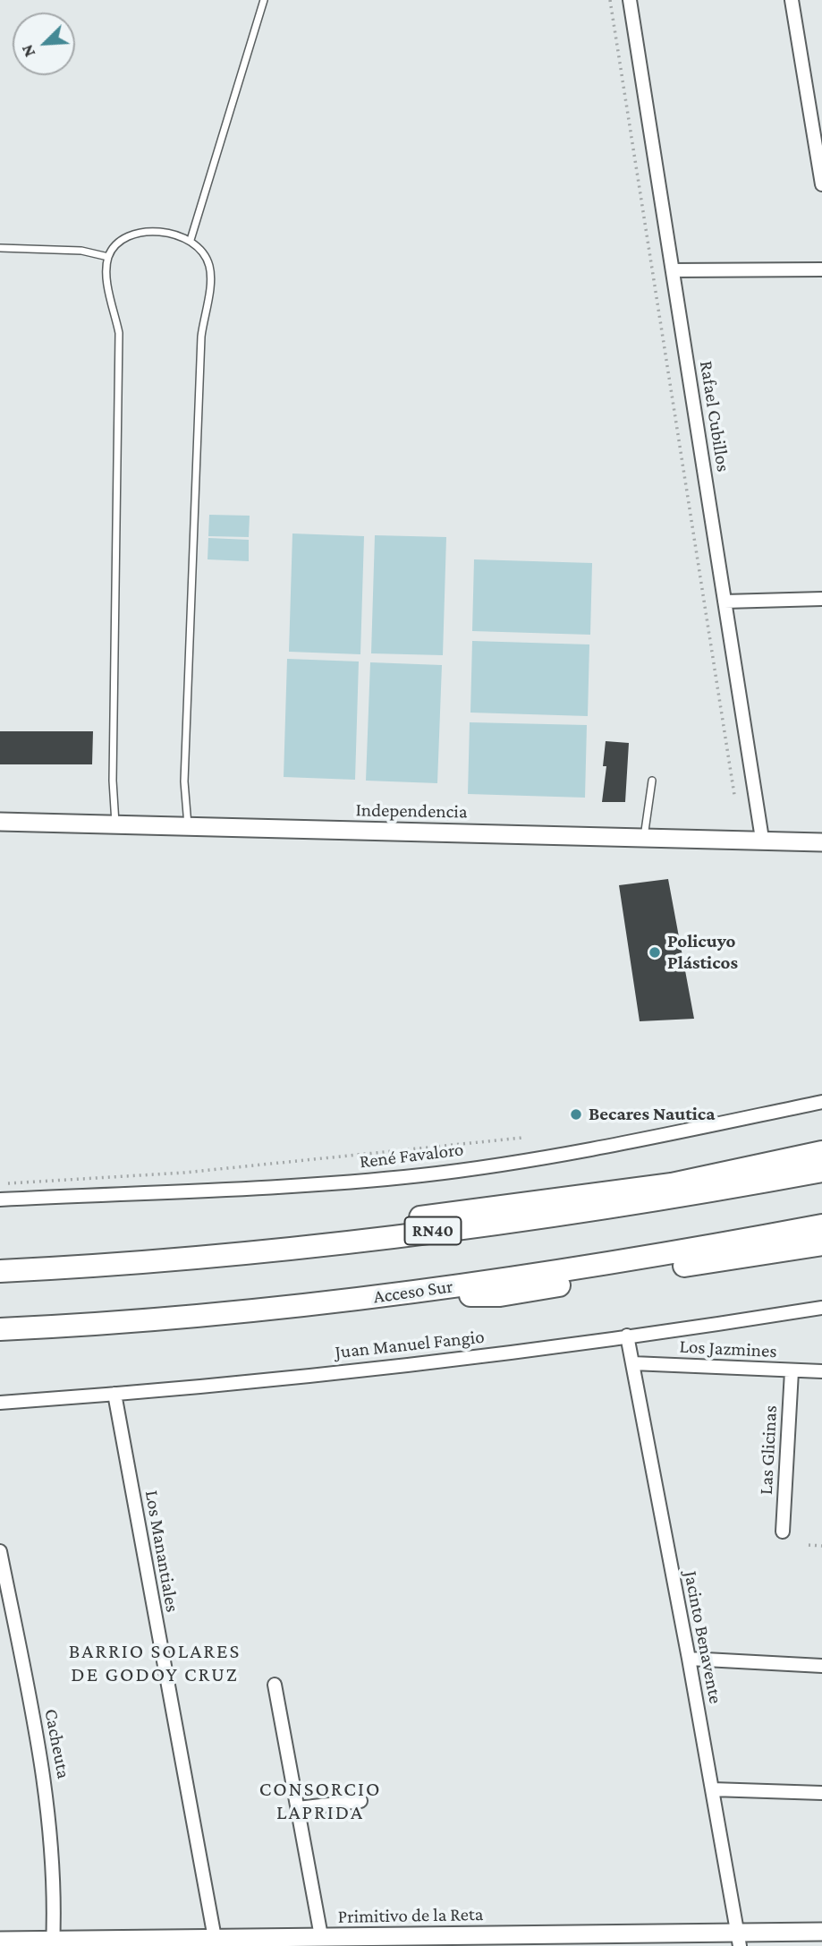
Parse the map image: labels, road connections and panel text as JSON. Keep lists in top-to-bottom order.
{
  "streets": {
    "highway": ["RN40", "Acceso Sur"],
    "street": [
      "Rafael Cubillos",
      "Independencia",
      "René Favaloro",
      "Juan Manuel Fangio",
      "Los Jazmines",
      "Las Glicinas",
      "Los Manantiales",
      "Jacinto Benavente",
      "Cacheuta",
      "Primitivo de la Reta"
    ]
  },
  "crossings": [
    ["Rafael Cubillos", "Independencia"],
    ["Juan Manuel Fangio", "Los Manantiales"],
    ["Juan Manuel Fangio", "Jacinto Benavente"],
    ["Los Jazmines", "Las Glicinas"],
    ["Los Jazmines", "Jacinto Benavente"],
    ["Los Manantiales", "Primitivo de la Reta"],
    ["Jacinto Benavente", "Primitivo de la Reta"],
    ["Cacheuta", "Primitivo de la Reta"]
  ],
  "districts": ["BARRIO SOLARES DE GODOY CRUZ", "CONSORCIO LAPRIDA"],
  "places": ["Policuyo Plásticos", "Becares Nautica"],
  "north": "bottom left"
}
